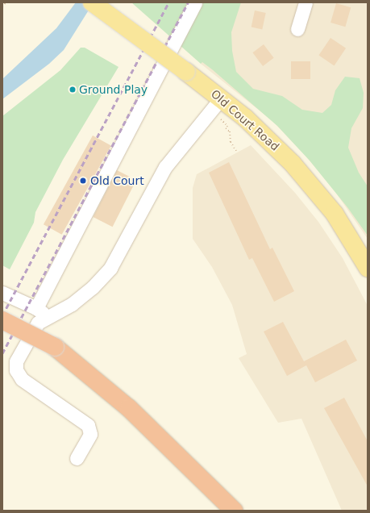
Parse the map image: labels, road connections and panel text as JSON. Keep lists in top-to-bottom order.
{
  "streets": {
    "main road": ["Old Court Road"]
  },
  "places": ["Ground Play", "Old Court"]
}
